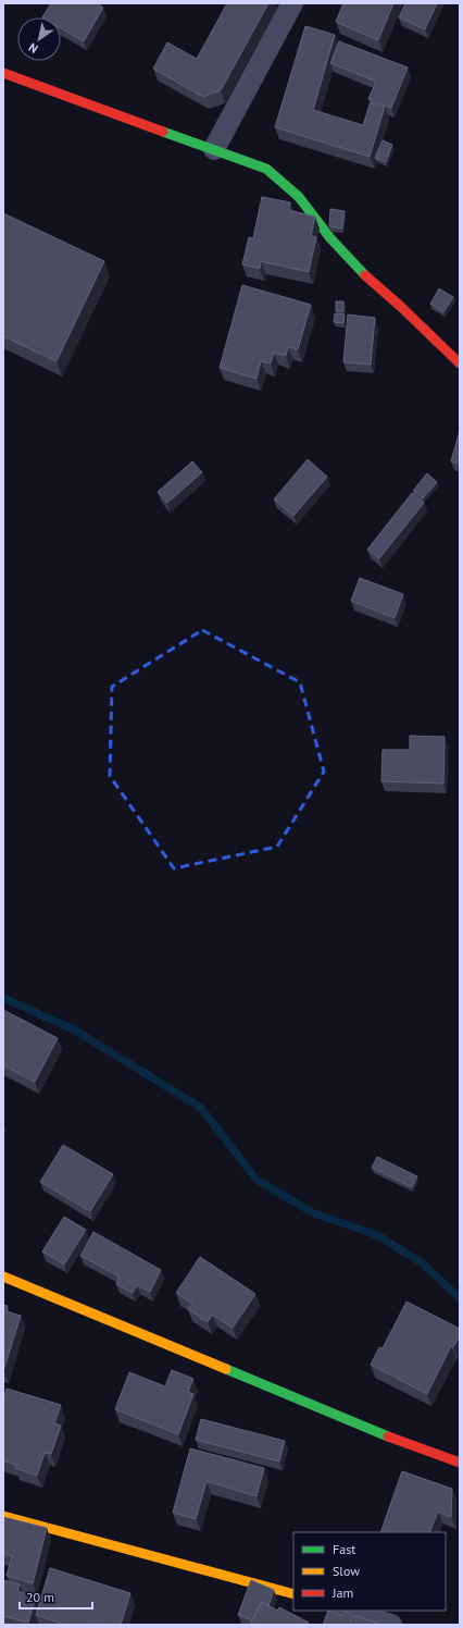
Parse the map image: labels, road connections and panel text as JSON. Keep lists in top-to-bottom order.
{
  "legend": ["Fast", "Slow", "Jam"],
  "scale_bar": "20 m",
  "north": "bottom left"
}
